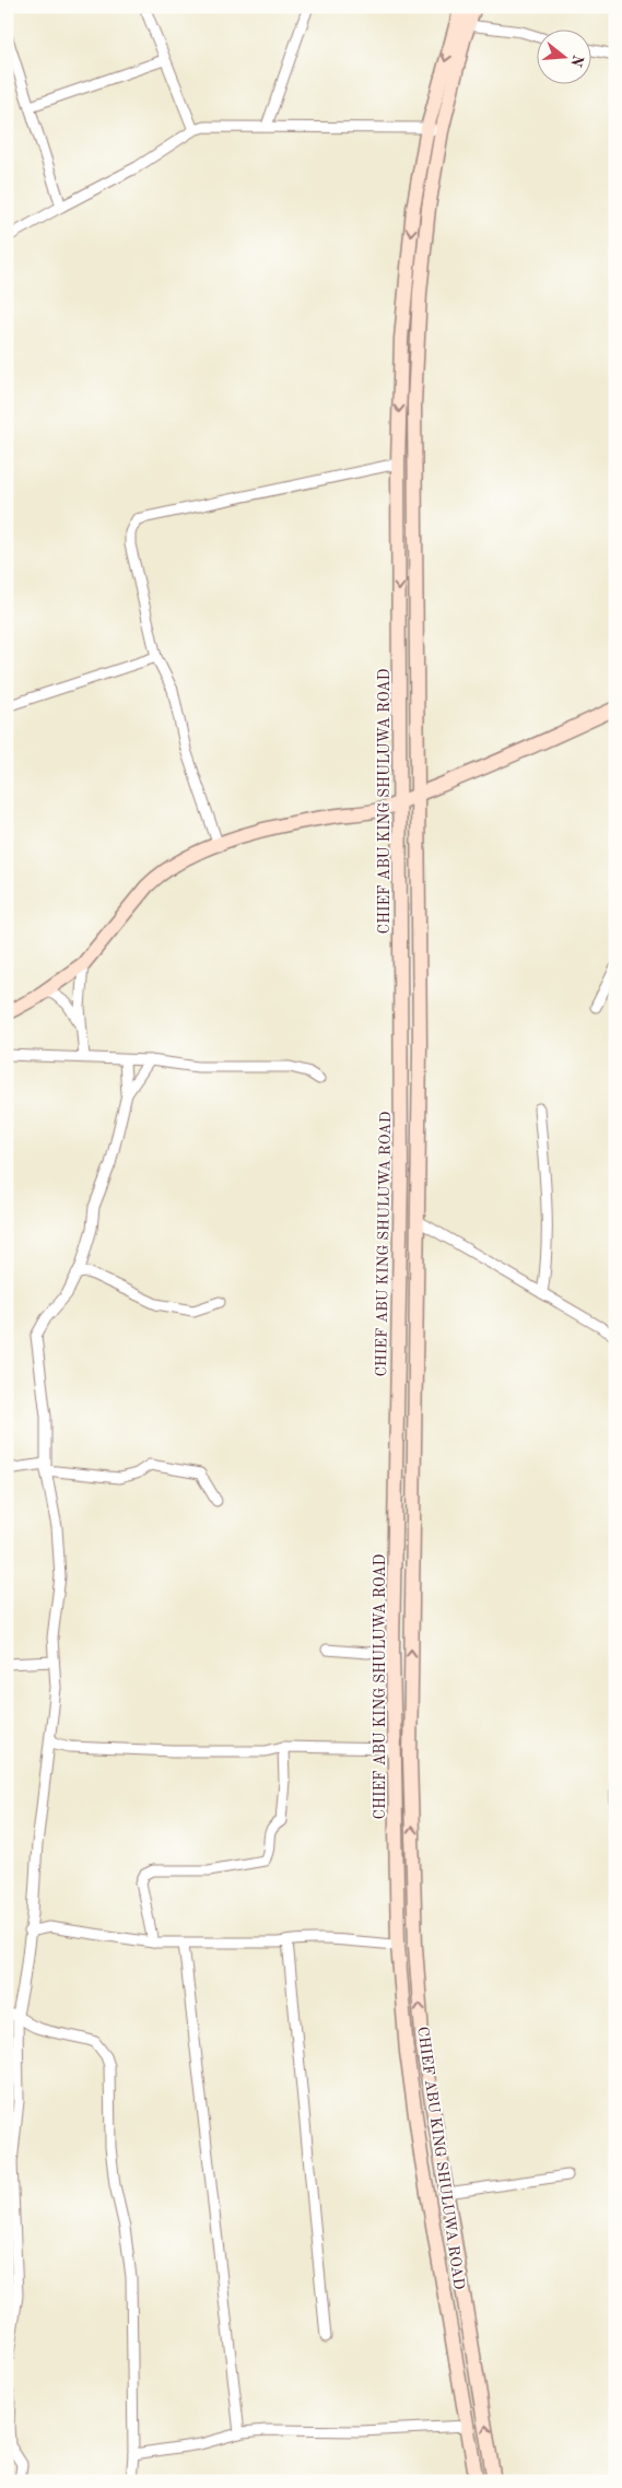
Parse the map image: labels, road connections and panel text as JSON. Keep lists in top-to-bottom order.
{
  "streets": {
    "street": ["CHIEF ABU KING SHULUWA ROAD"]
  },
  "north": "right"
}
